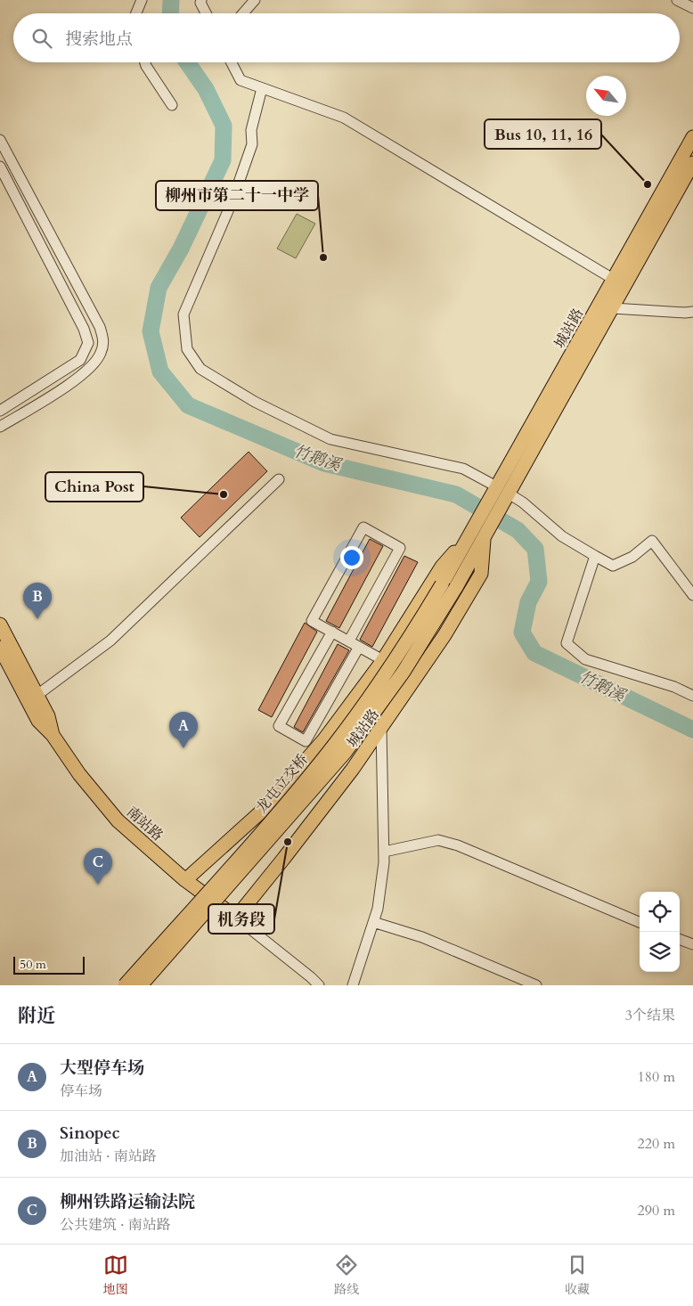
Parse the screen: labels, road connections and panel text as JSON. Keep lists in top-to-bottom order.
{
  "streets": {
    "main road": ["城站路", "龙屯立交桥", "南站路"]
  },
  "crossings": [
    ["城站路", "龙屯立交桥"],
    ["城站路", "南站路"]
  ],
  "water": ["竹鹅溪"],
  "places": [
    "Bus 10, 11, 16",
    "柳州市第二十一中学",
    "China Post",
    "机务段"
  ],
  "scale_bar": "50 m",
  "north": "top left",
  "page": {
    "search": "搜索地点",
    "pins": ["B", "A", "C"],
    "scale": "50 m",
    "heading": ["附近", "3个结果"],
    "list": [
      {
        "mark": "A",
        "name": "大型停车场",
        "note": "停车场",
        "value": "180 m"
      },
      {
        "mark": "B",
        "name": "Sinopec",
        "note": "加油站 · 南站路",
        "value": "220 m"
      },
      {
        "mark": "C",
        "name": "柳州铁路运输法院",
        "note": "公共建筑 · 南站路",
        "value": "290 m"
      }
    ],
    "nav": ["地图", "路线", "收藏"]
  }
}
